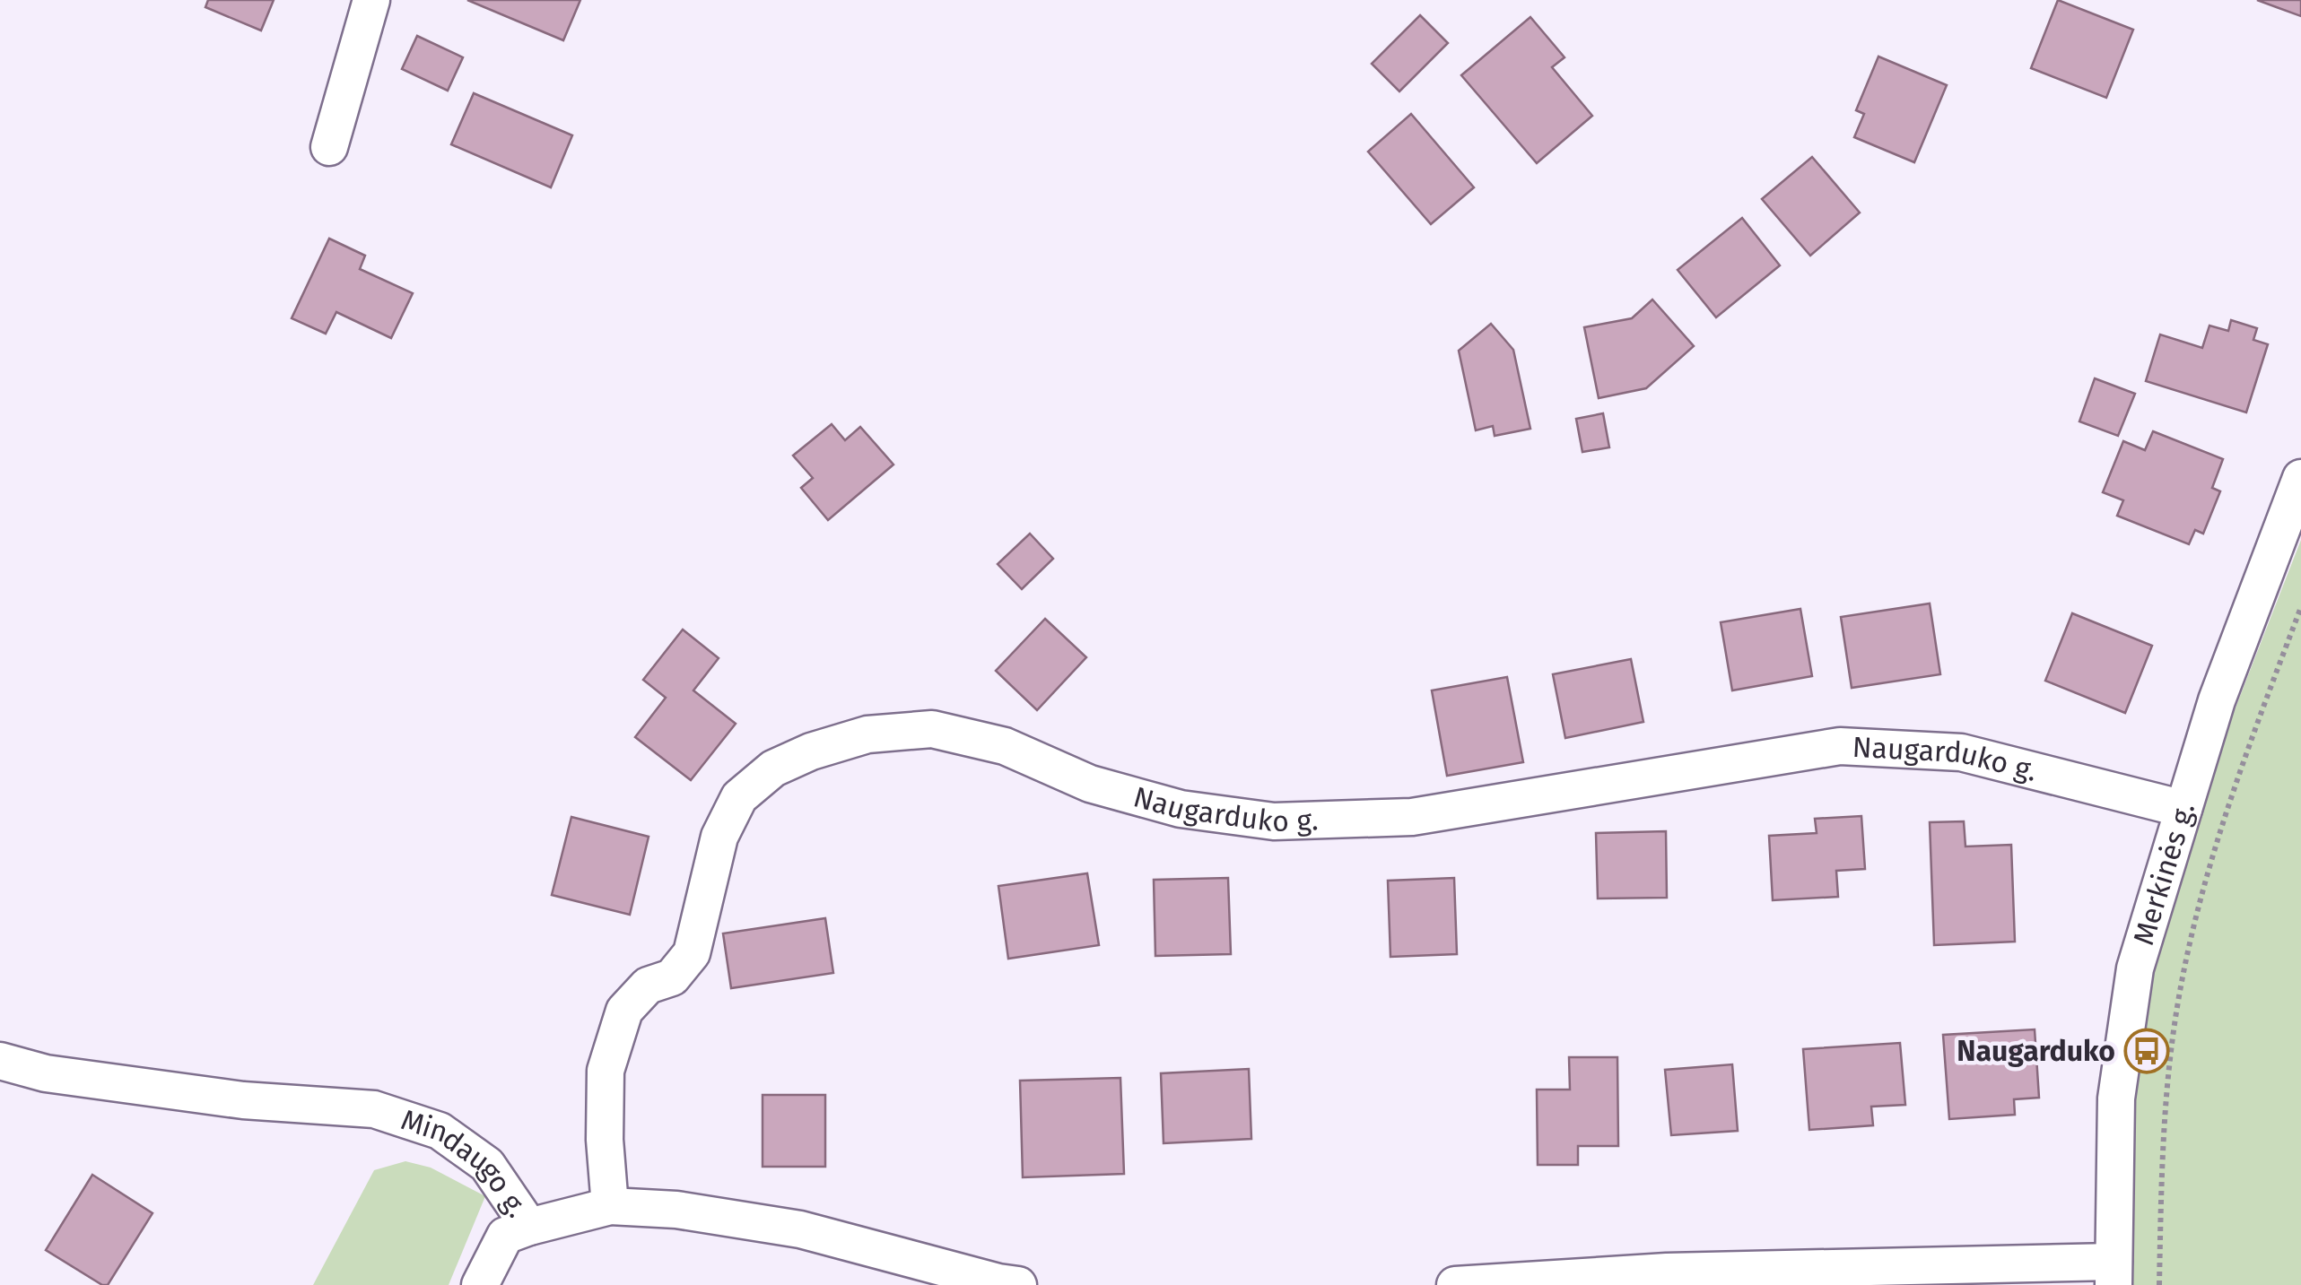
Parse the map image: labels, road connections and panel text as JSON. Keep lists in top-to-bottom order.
{
  "streets": {
    "street": ["Naugarduko g.", "Merkinės g.", "Mindaugo g."]
  },
  "crossings": [
    ["Naugarduko g.", "Merkinės g."],
    ["Naugarduko g.", "Mindaugo g."]
  ],
  "places": {
    "bus stop": ["Naugarduko"]
  }
}
